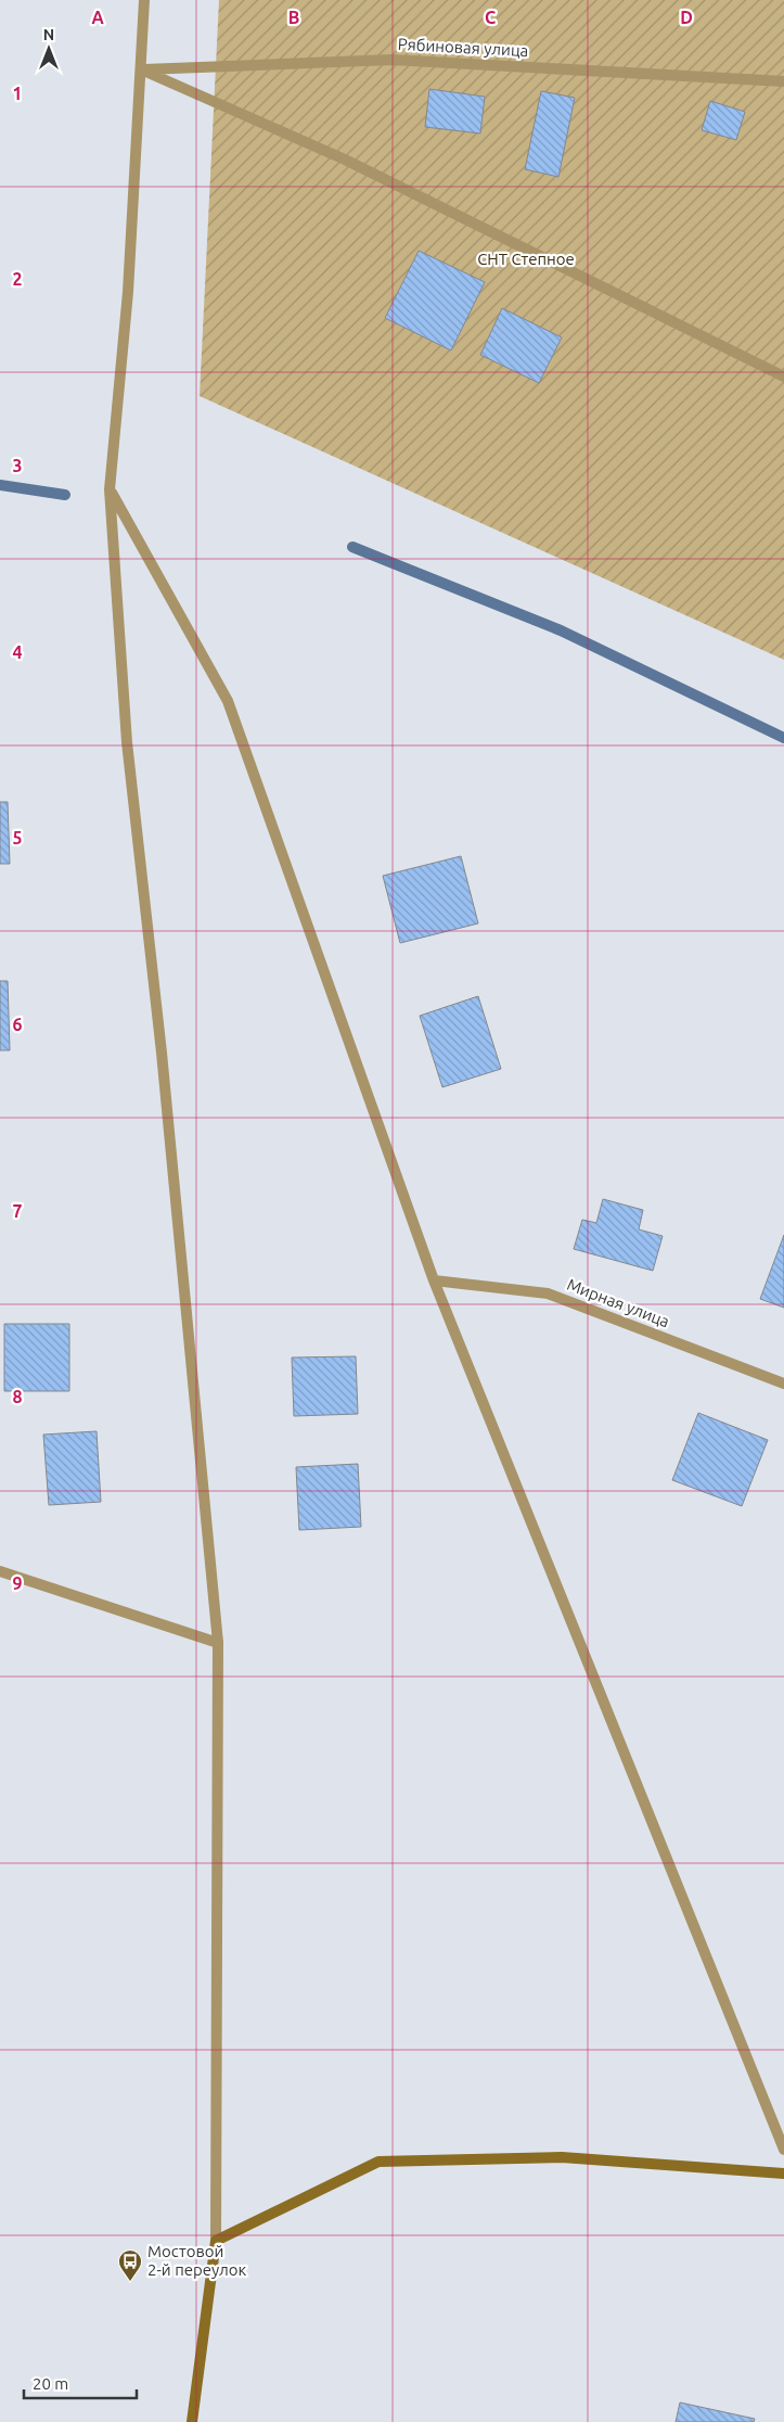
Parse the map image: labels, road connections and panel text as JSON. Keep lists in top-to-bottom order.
{
  "streets": {
    "street": ["Рябиновая улица", "Мирная улица"]
  },
  "parks": ["СНТ Степное"],
  "places": {
    "bus stop": ["Мостовой 2-й переулок"]
  },
  "scale_bar": "20 m",
  "north": "top",
  "grid": {
    "columns": [
      "A",
      "B",
      "C",
      "D"
    ],
    "rows": [
      "1",
      "2",
      "3",
      "4",
      "5",
      "6",
      "7",
      "8",
      "9"
    ]
  }
}
